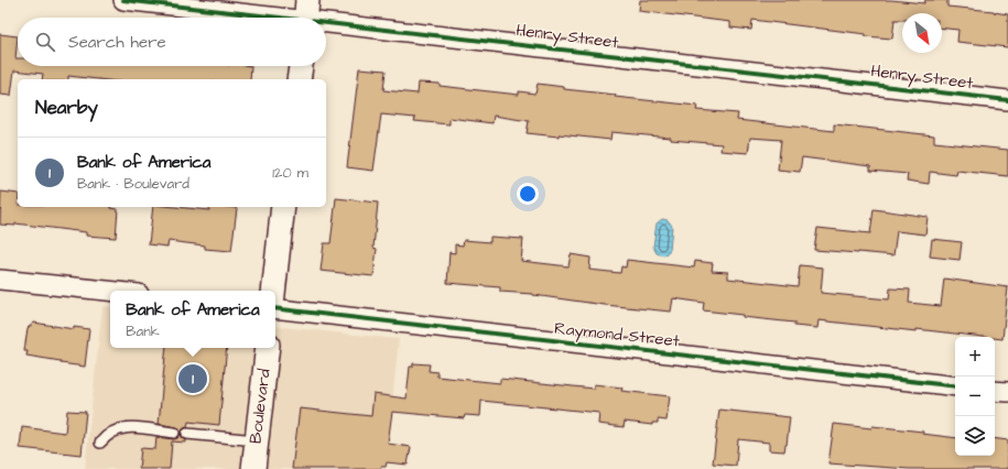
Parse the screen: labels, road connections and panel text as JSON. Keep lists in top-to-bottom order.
{
  "streets": {
    "street": ["Henry Street", "Raymond Street", "Boulevard"]
  },
  "north": "bottom right",
  "page": {
    "search": "Search here",
    "heading": "Nearby",
    "list": [
      {
        "mark": "1",
        "name": "Bank of America",
        "note": "Bank · Boulevard",
        "value": "120 m"
      }
    ],
    "popup": ["Bank of America", "Bank"],
    "map_buttons": ["+", "−"],
    "pins": "1"
  }
}
